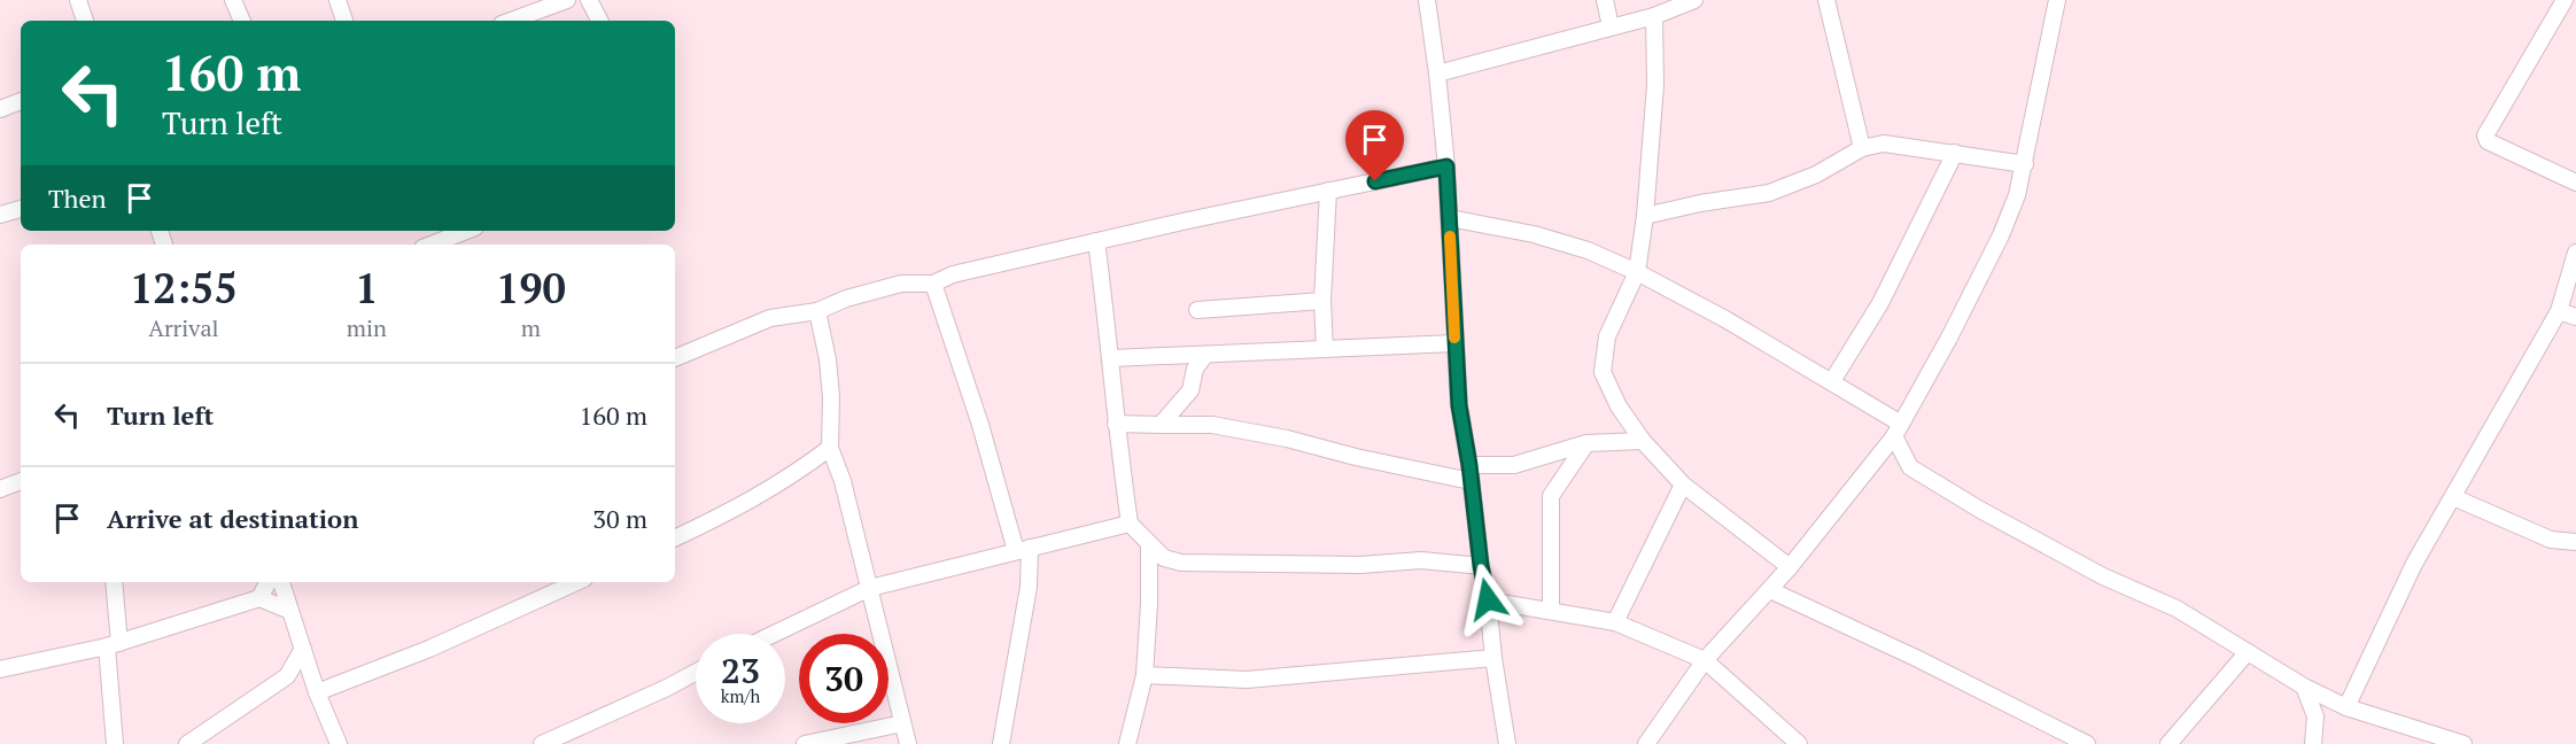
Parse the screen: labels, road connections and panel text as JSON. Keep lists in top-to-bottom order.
{
  "page": {
    "turn": ["160 m", "Turn left"],
    "then": "Then",
    "eta": [
      "12:55",
      "Arrival",
      "1",
      "min",
      "190",
      "m"
    ],
    "list": [
      {
        "name": "Turn left",
        "value": "160 m"
      },
      {
        "name": "Arrive at destination",
        "value": "30 m"
      }
    ],
    "speed": "23 km/h",
    "limit": "30"
  }
}
